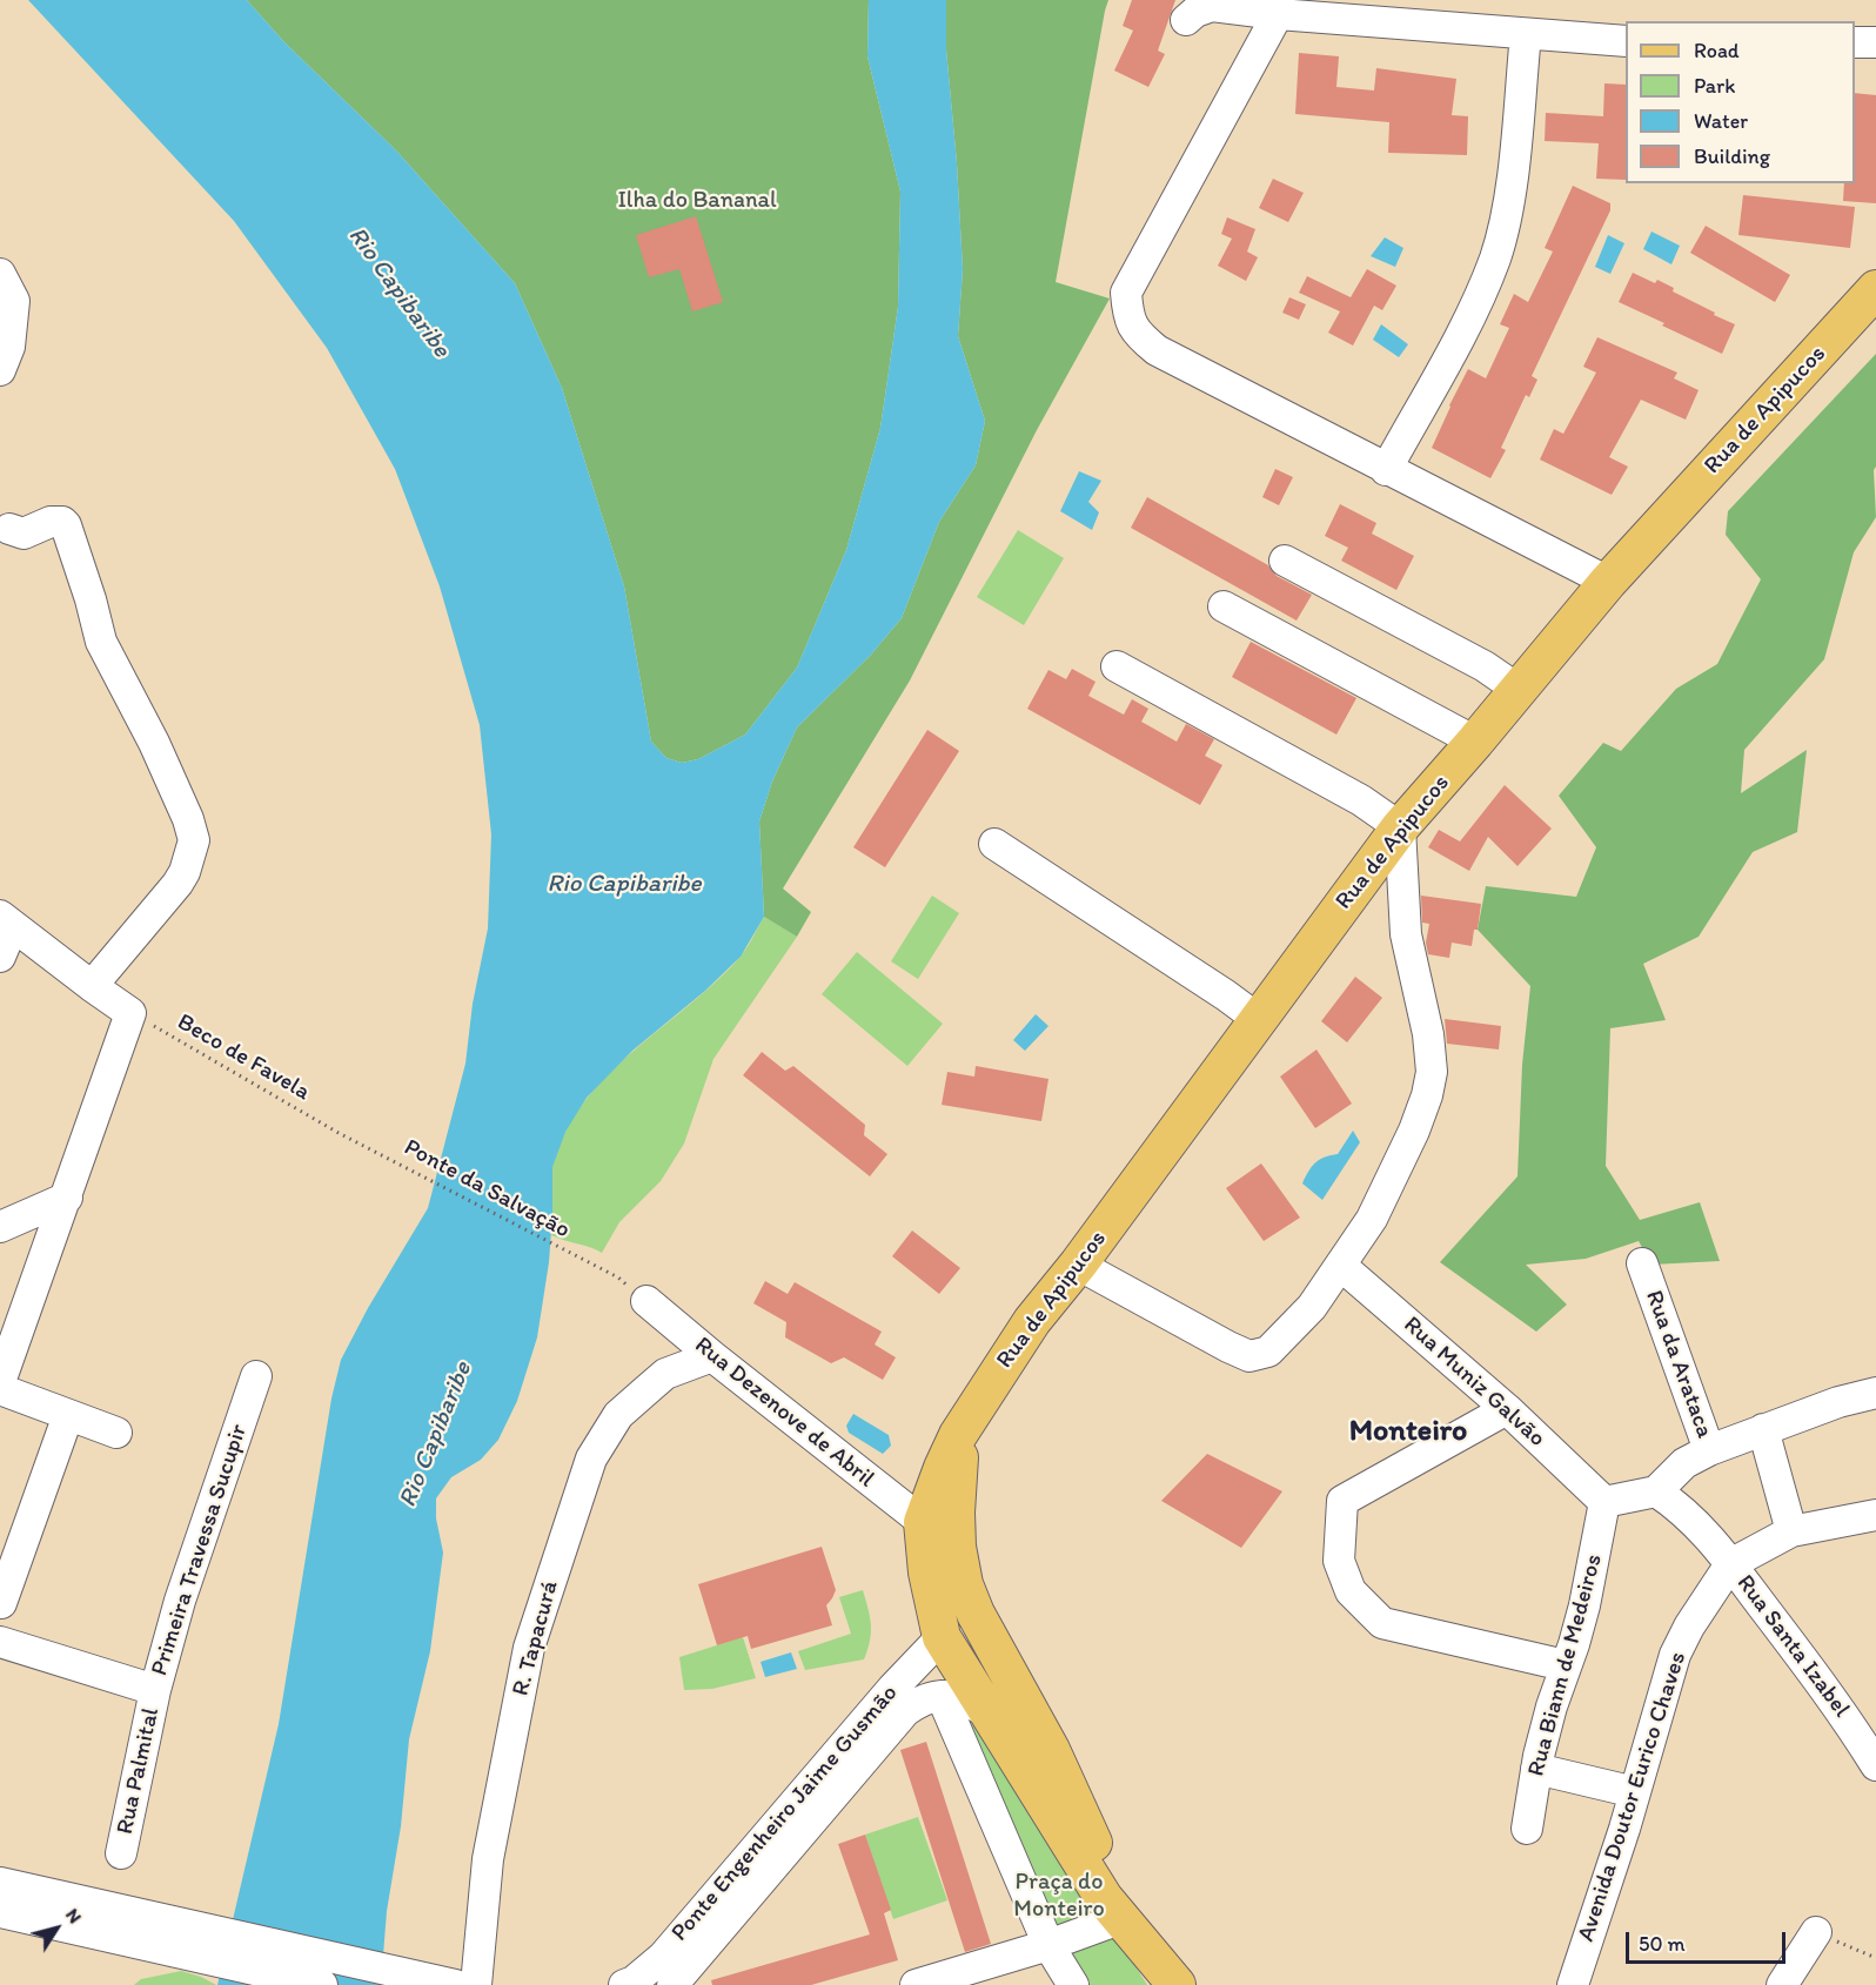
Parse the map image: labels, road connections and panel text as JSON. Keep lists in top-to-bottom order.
{
  "streets": {
    "main road": ["Rua de Apipucos"],
    "street": [
      "Rua da Arataca",
      "Rua Muniz Galvão",
      "Rua Dezenove de Abril",
      "Primeira Travessa Sucupir",
      "R. Tapacurá",
      "Rua Santa Izabel",
      "Rua Biann de Medeiros",
      "Rua Palmital",
      "Avenida Doutor Eurico Chaves",
      "Ponte Engenheiro Jaime Gusmão"
    ],
    "path": ["Beco de Favela", "Ponte da Salvação"]
  },
  "crossings": [
    ["Rua de Apipucos", "Rua Dezenove de Abril"],
    ["Beco de Favela", "Ponte da Salvação"],
    ["Rua Muniz Galvão", "Rua Biann de Medeiros"],
    ["Rua Dezenove de Abril", "R. Tapacurá"],
    ["Primeira Travessa Sucupir", "Rua Palmital"],
    ["Rua Santa Izabel", "Avenida Doutor Eurico Chaves"]
  ],
  "districts": ["Monteiro"],
  "water": ["Rio Capibaribe"],
  "parks": ["Ilha do Bananal", "Praça do Monteiro"],
  "legend": [
    "Road",
    "Park",
    "Water",
    "Building"
  ],
  "scale_bar": "50 m",
  "north": "top right"
}
